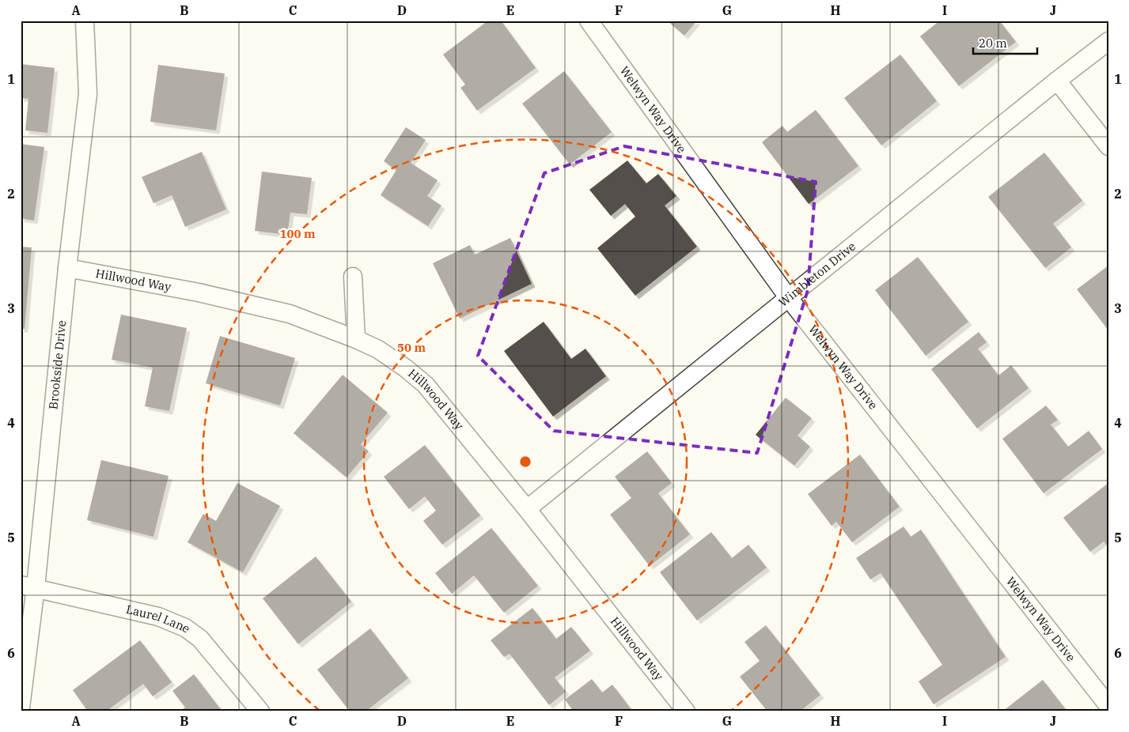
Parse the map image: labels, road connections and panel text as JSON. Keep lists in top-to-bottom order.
{
  "streets": {
    "street": [
      "Welwyn Way Drive",
      "Wimbleton Drive",
      "Hillwood Way",
      "Brookside Drive",
      "Laurel Lane"
    ]
  },
  "crossings": [
    ["Welwyn Way Drive", "Wimbleton Drive"],
    ["Wimbleton Drive", "Hillwood Way"],
    ["Hillwood Way", "Brookside Drive"],
    ["Brookside Drive", "Laurel Lane"]
  ],
  "scale_bar": "20 m",
  "grid": {
    "columns": [
      "A",
      "B",
      "C",
      "D",
      "E",
      "F",
      "G",
      "H",
      "I",
      "J"
    ],
    "rows": [
      "1",
      "2",
      "3",
      "4",
      "5",
      "6"
    ]
  },
  "rings": ["100 m", "50 m"]
}
